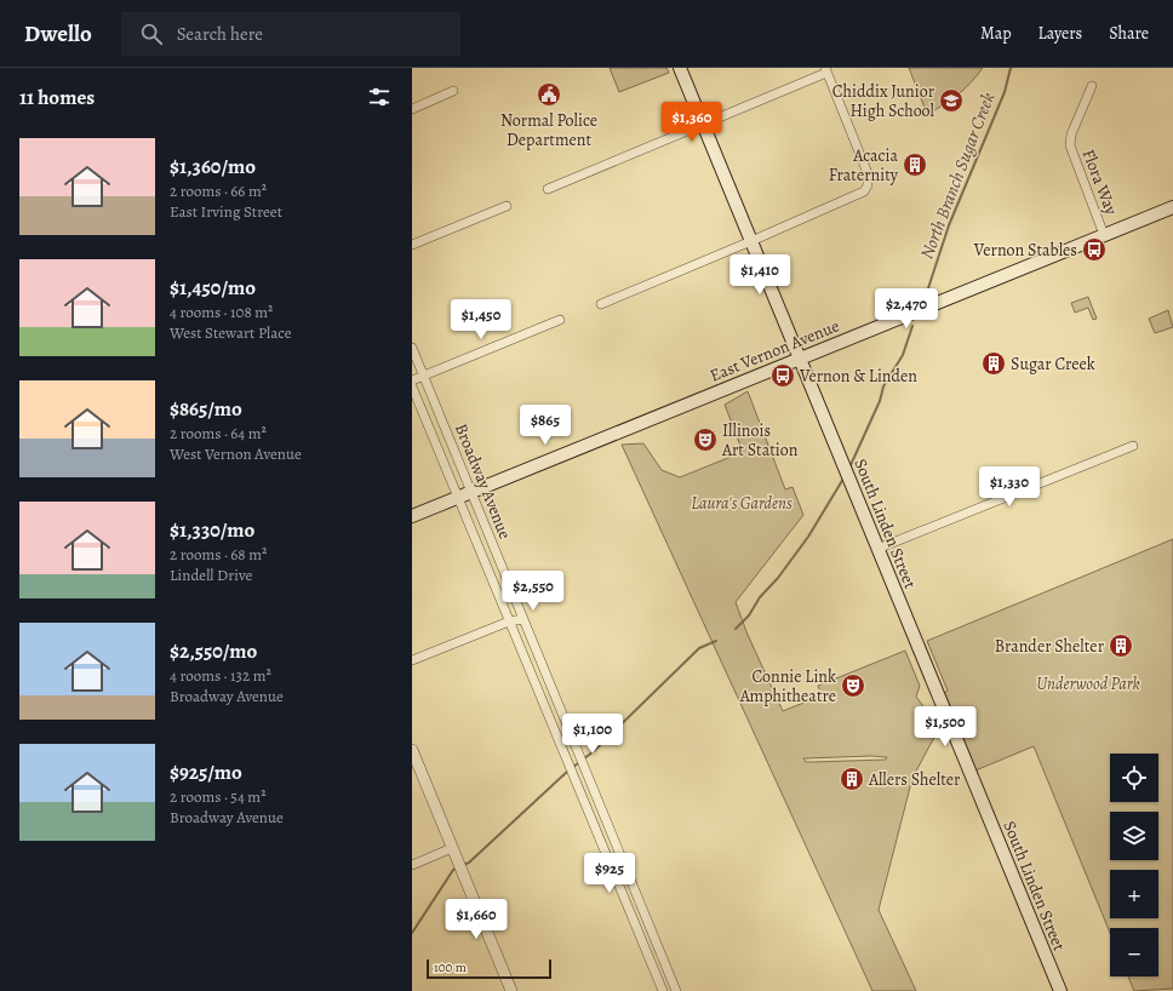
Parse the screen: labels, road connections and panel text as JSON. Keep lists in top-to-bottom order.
{
  "streets": {
    "main road": ["East Vernon Avenue", "South Linden Street"],
    "street": ["Flora Way", "Broadway Avenue"]
  },
  "crossings": [
    ["Flora Way", "East Vernon Avenue"],
    ["East Vernon Avenue", "Broadway Avenue"],
    ["East Vernon Avenue", "South Linden Street"]
  ],
  "water": ["North Branch Sugar Creek"],
  "parks": ["Laura's Gardens", "Underwood Park"],
  "places": {
    "public building": ["Normal Police Department"],
    "school or university": ["Chiddix Junior High School"],
    "building": [
      "Acacia Fraternity",
      "Sugar Creek",
      "Brander Shelter",
      "Allers Shelter"
    ],
    "bus stop": ["Vernon Stables", "Vernon & Linden"],
    "theatre": ["Illinois Art Station", "Connie Link Amphitheatre"]
  },
  "scale_bar": "100 m",
  "page": {
    "header": "Dwello",
    "search": "Search here",
    "nav": ["Map", "Layers", "Share"],
    "heading": "11 homes",
    "price": [
      "$1,360",
      "$1,410",
      "$2,470",
      "$1,450",
      "$865",
      "$1,330",
      "$2,550",
      "$1,500",
      "$1,100",
      "$925",
      "$1,660"
    ],
    "list": [
      {
        "name": "$1,360/mo",
        "note": "2 rooms · 66 m² · East Irving Street"
      },
      {
        "name": "$1,450/mo",
        "note": "4 rooms · 108 m² · West Stewart Place"
      },
      {
        "name": "$865/mo",
        "note": "2 rooms · 64 m² · West Vernon Avenue"
      },
      {
        "name": "$1,330/mo",
        "note": "2 rooms · 68 m² · Lindell Drive"
      },
      {
        "name": "$2,550/mo",
        "note": "4 rooms · 132 m² · Broadway Avenue"
      },
      {
        "name": "$925/mo",
        "note": "2 rooms · 54 m² · Broadway Avenue"
      }
    ],
    "map_buttons": ["+", "−"],
    "scale": "100 m"
  }
}
